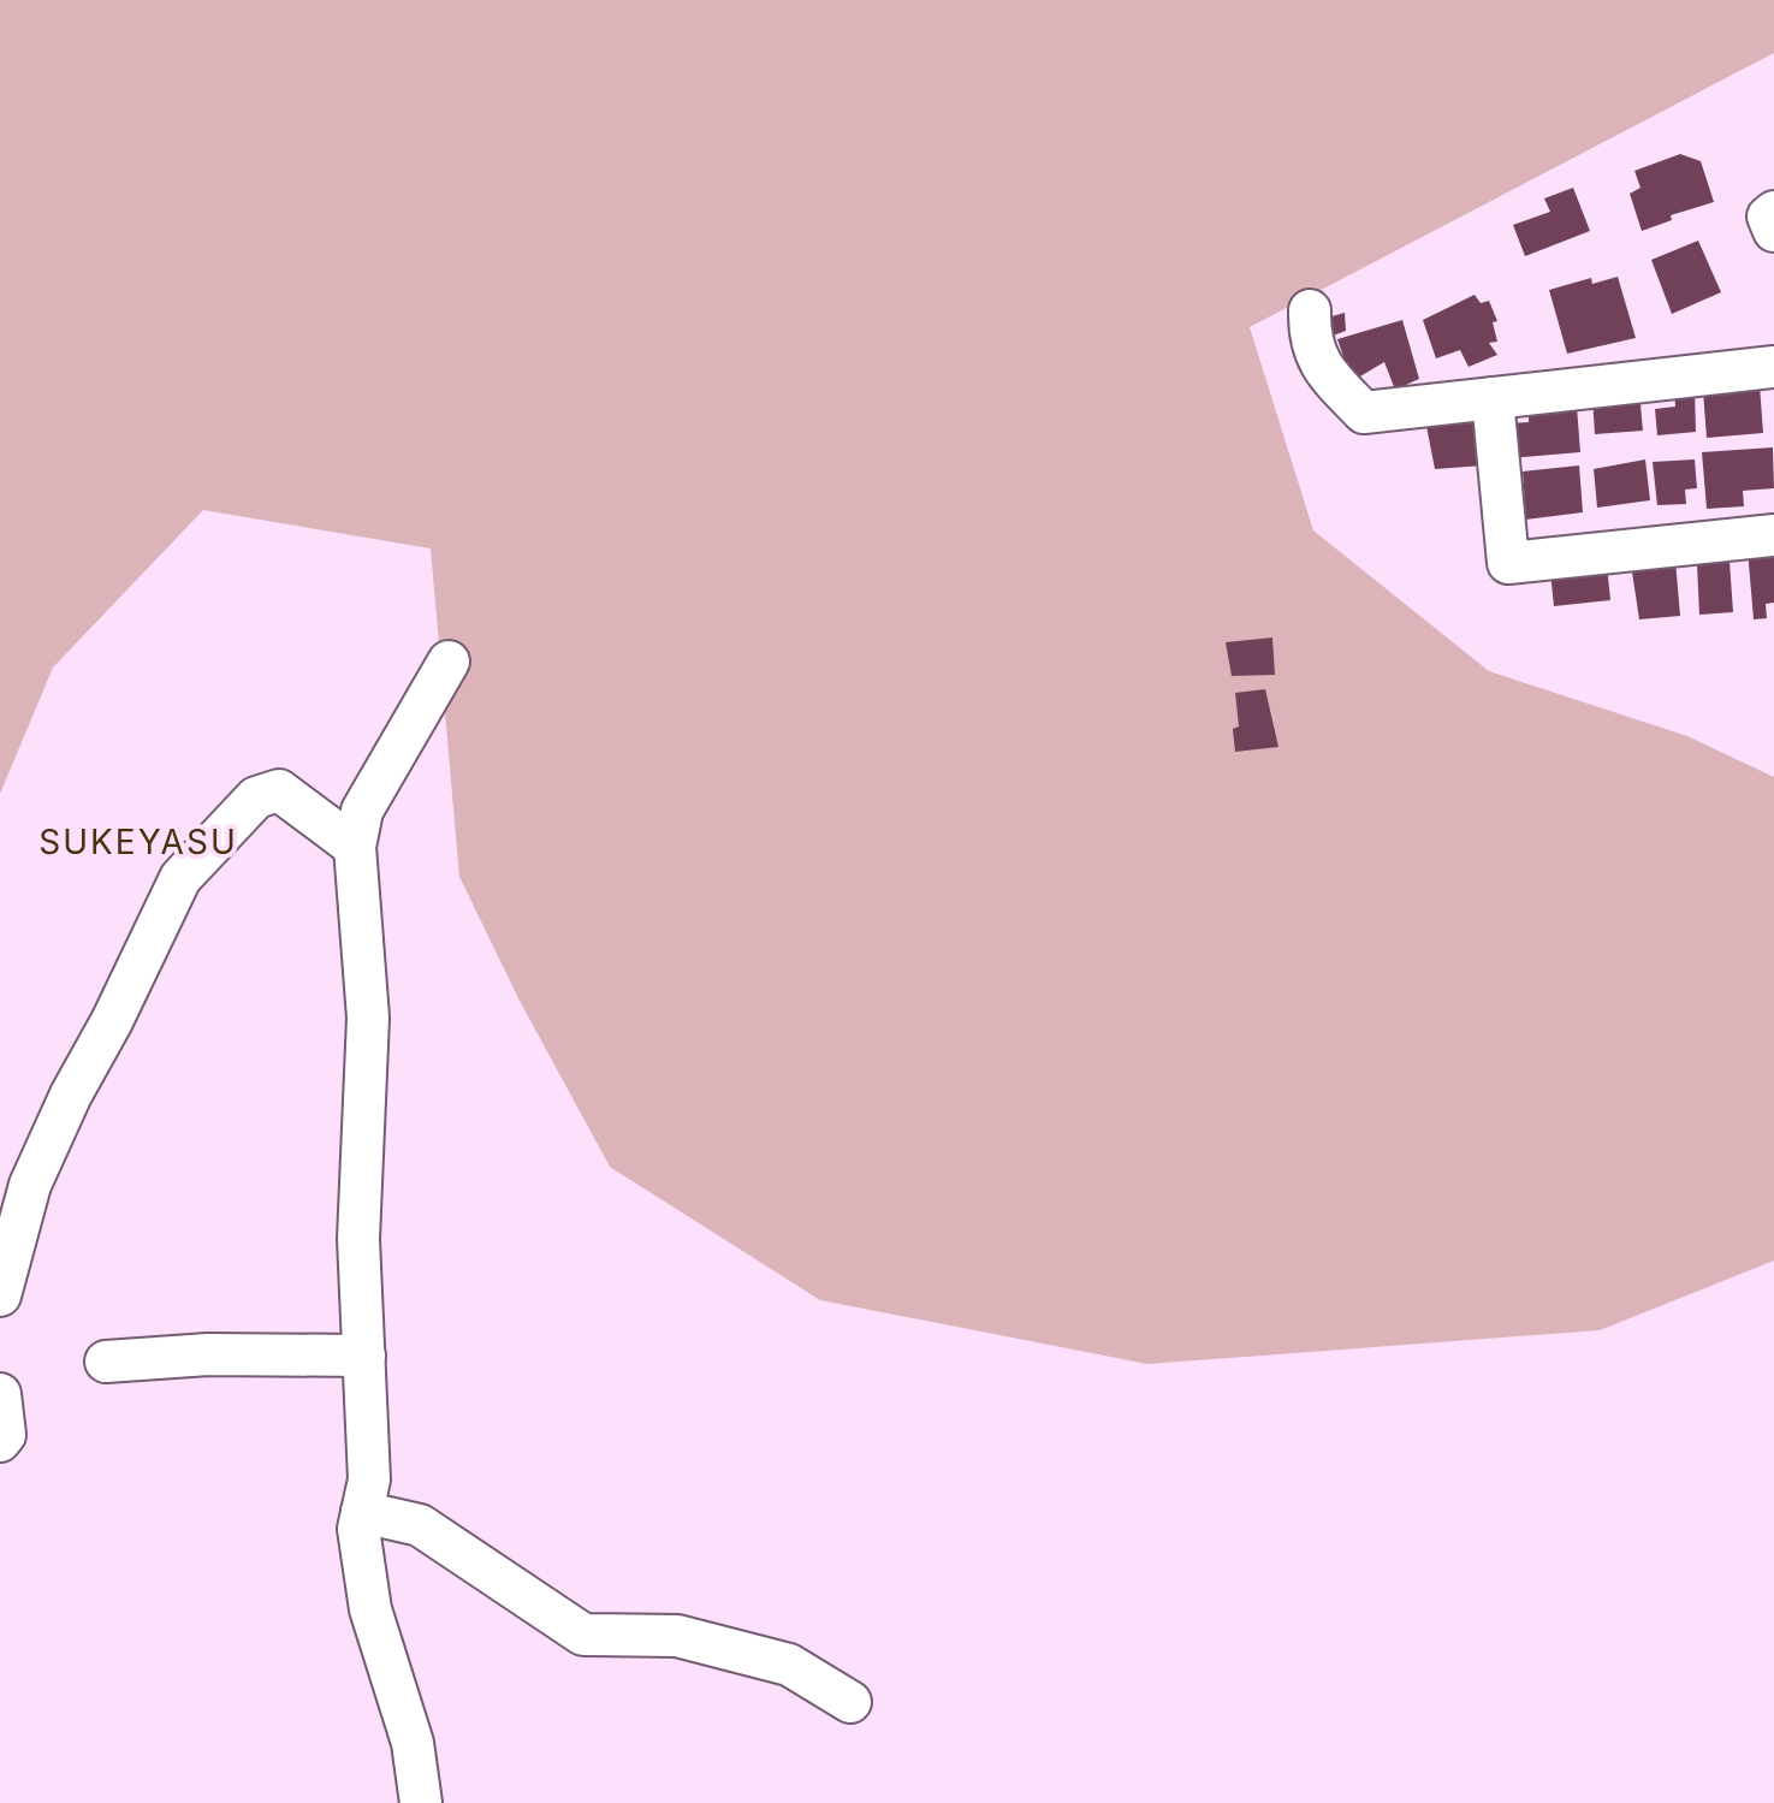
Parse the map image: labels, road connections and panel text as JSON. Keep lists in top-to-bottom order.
{
  "districts": ["SUKEYASU"]
}
